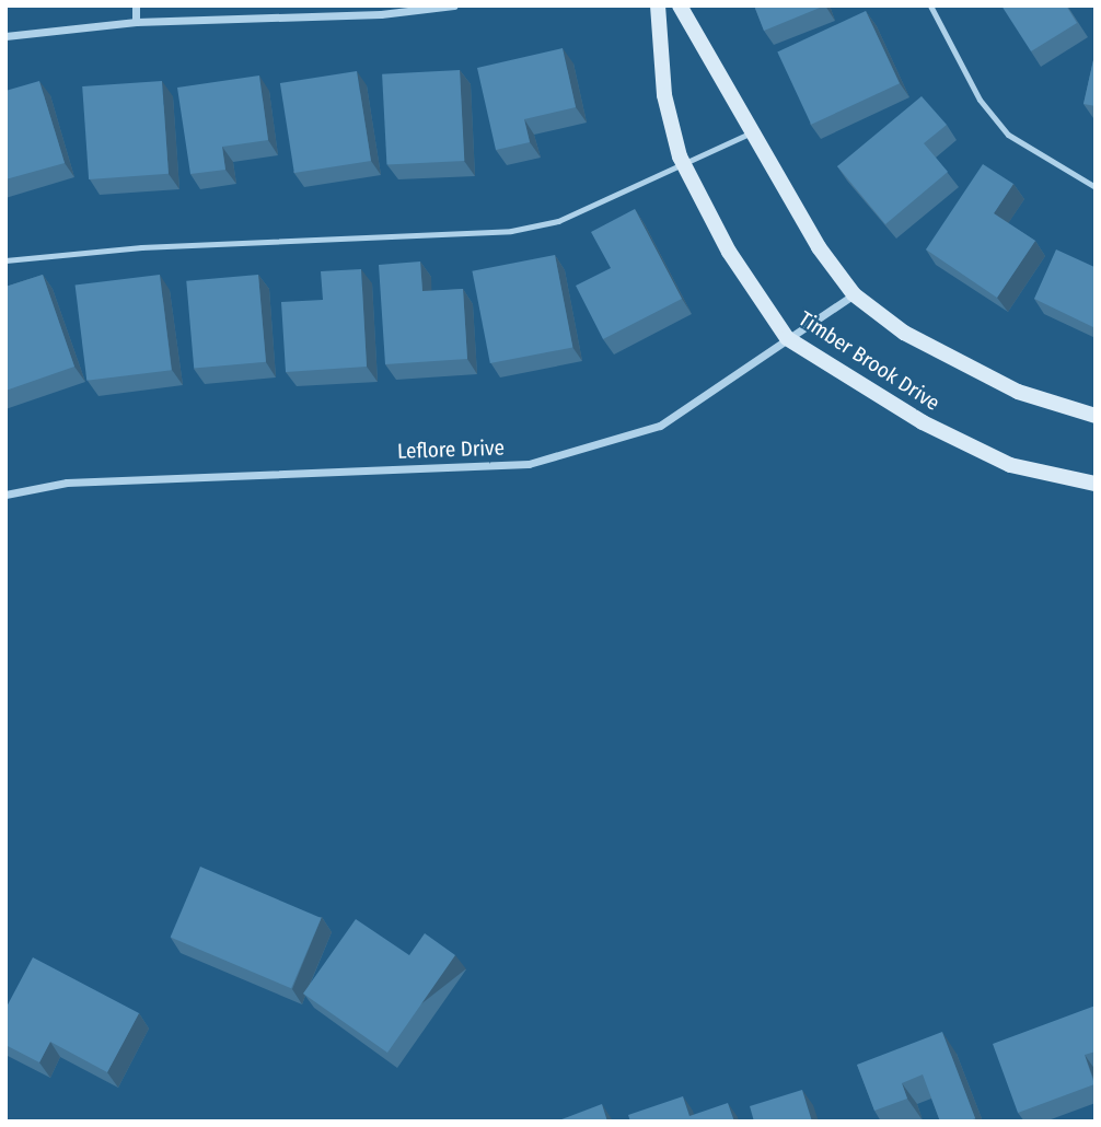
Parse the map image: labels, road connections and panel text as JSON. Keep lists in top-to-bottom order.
{
  "streets": {
    "street": ["Timber Brook Drive", "Leflore Drive"]
  },
  "crossings": [
    ["Timber Brook Drive", "Leflore Drive"]
  ]
}
